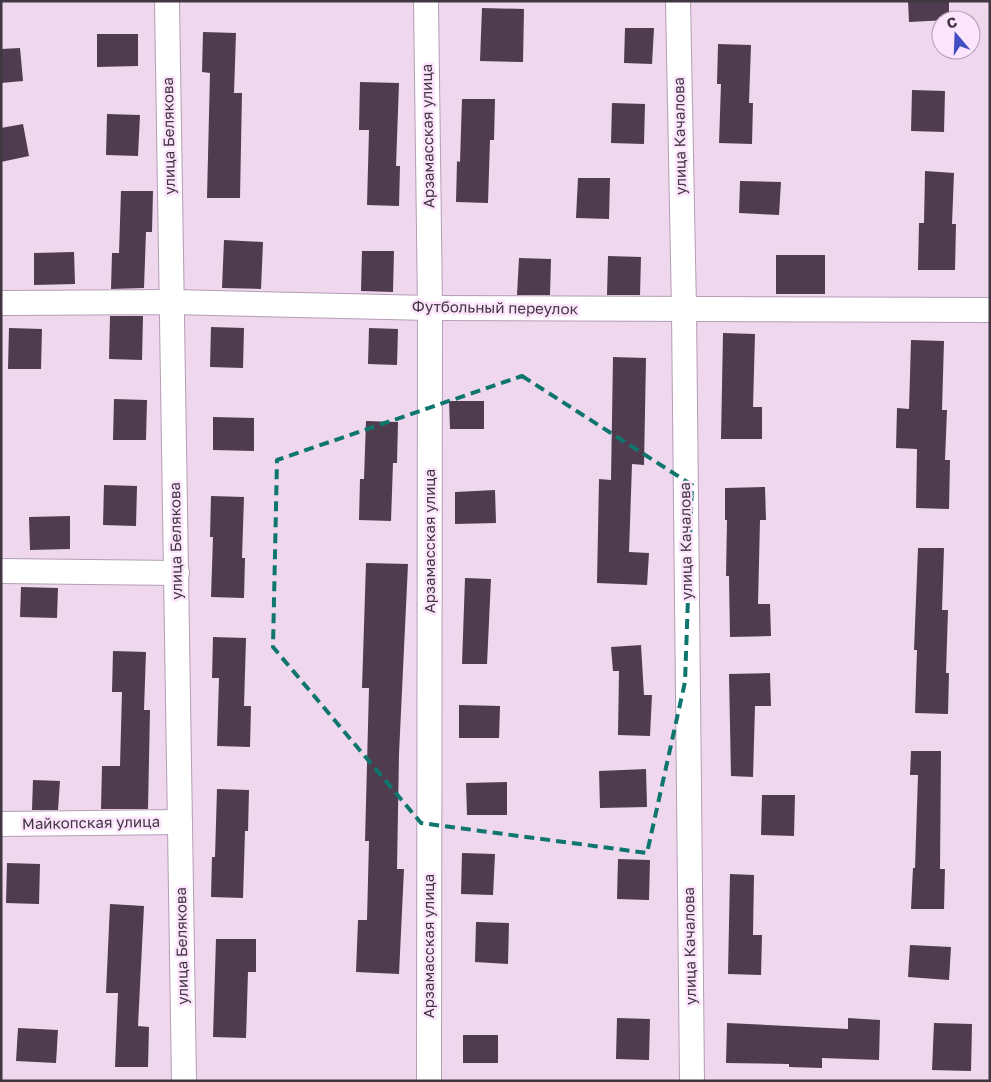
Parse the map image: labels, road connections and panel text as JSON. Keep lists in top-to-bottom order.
{
  "streets": {
    "street": [
      "улица Белякова",
      "Арзамасская улица",
      "улица Качалова",
      "Футбольный переулок",
      "Майкопская улица"
    ]
  },
  "crossings": [
    ["улица Белякова", "Футбольный переулок"],
    ["улица Белякова", "Майкопская улица"],
    ["Арзамасская улица", "Футбольный переулок"],
    ["улица Качалова", "Футбольный переулок"]
  ],
  "north": "top"
}
